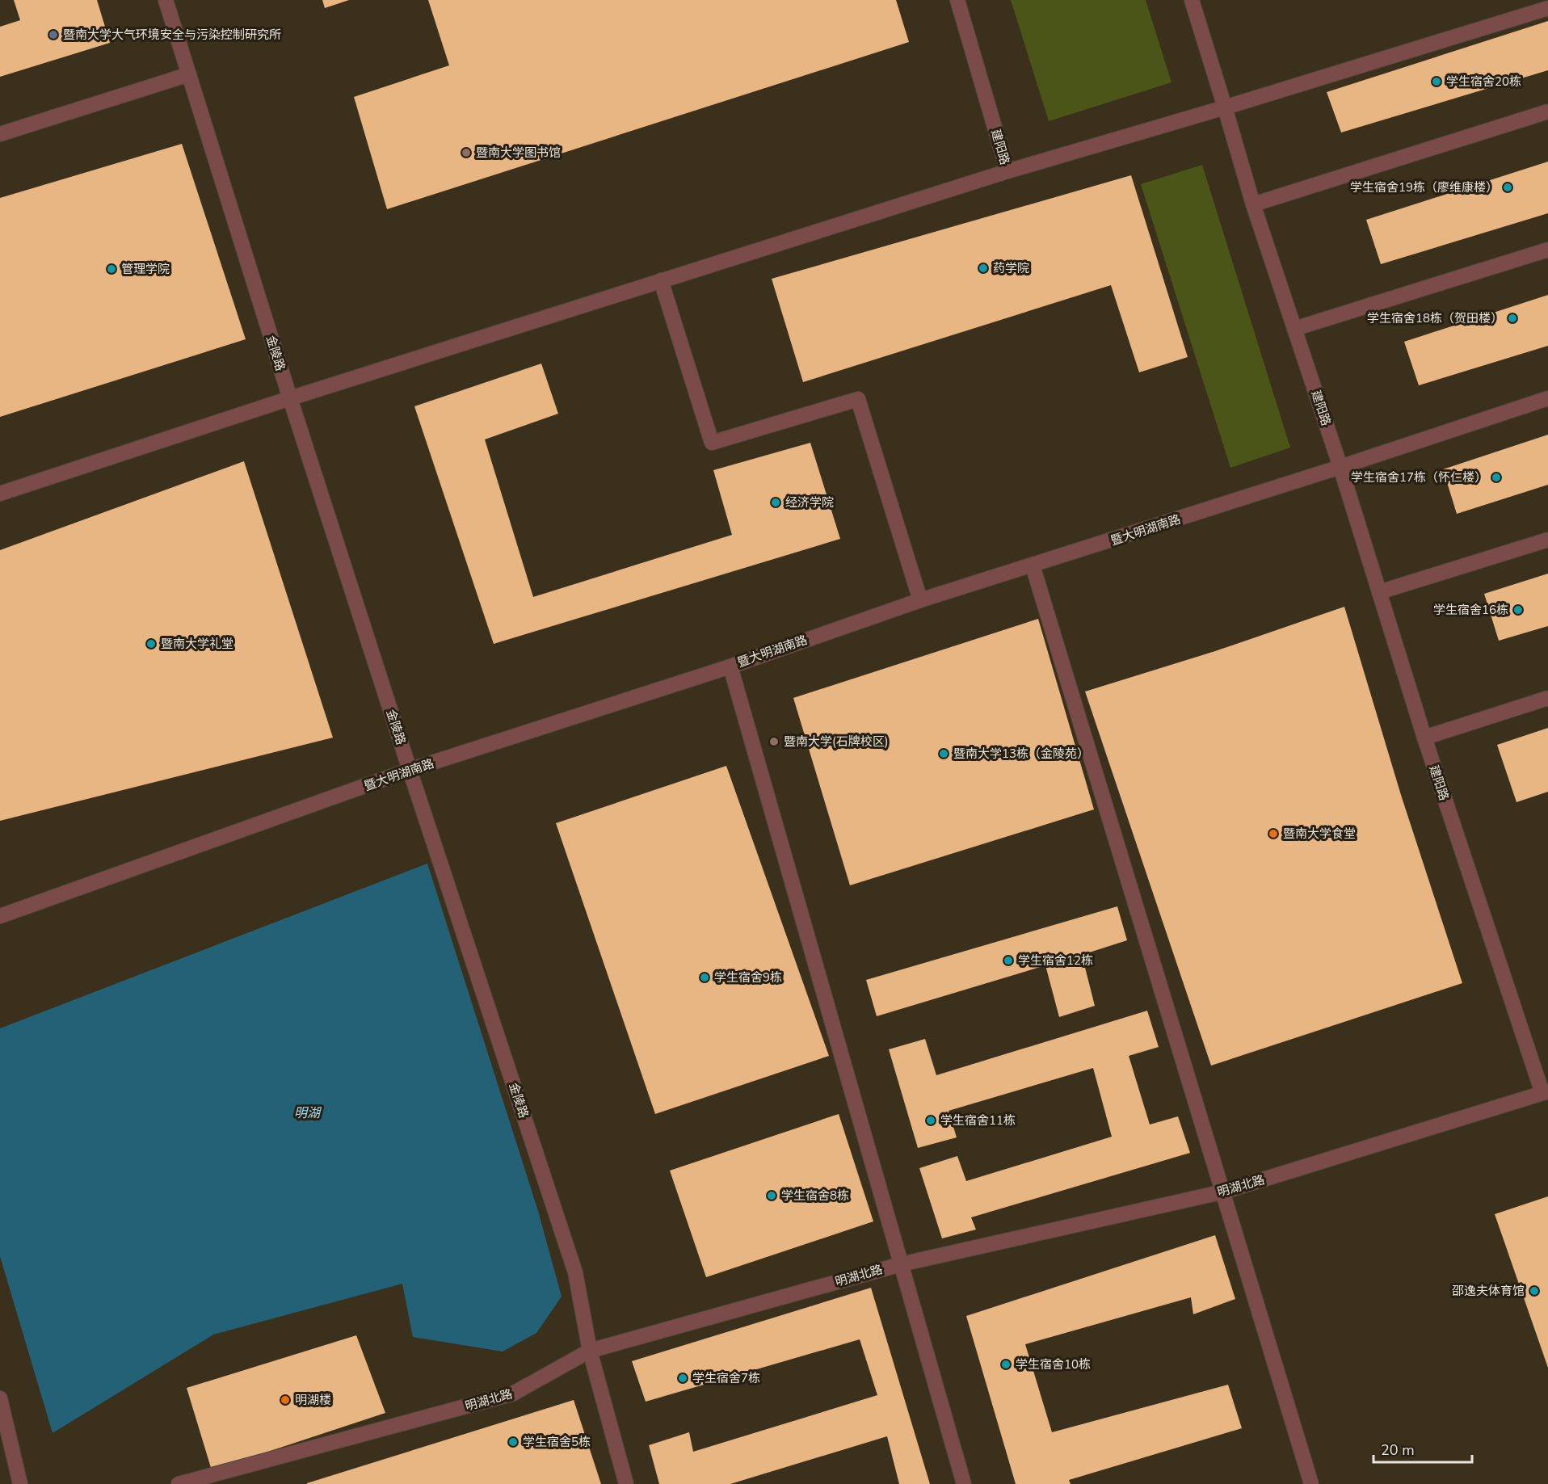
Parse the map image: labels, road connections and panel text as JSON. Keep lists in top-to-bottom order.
{
  "streets": {
    "street": [
      "建阳路",
      "金陵路",
      "暨大明湖南路",
      "明湖北路"
    ]
  },
  "crossings": [
    ["建阳路", "暨大明湖南路"],
    ["建阳路", "明湖北路"],
    ["金陵路", "暨大明湖南路"],
    ["金陵路", "明湖北路"]
  ],
  "water": ["明湖"],
  "places": [
    "暨南大学大气环境安全与污染控制研究所",
    "学生宿舍20栋",
    "暨南大学图书馆",
    "学生宿舍19栋（廖维康楼）",
    "药学院",
    "管理学院",
    "学生宿舍18栋（贺田楼）",
    "学生宿舍17栋（怀仁楼）",
    "经济学院",
    "学生宿舍16栋",
    "暨南大学礼堂",
    "暨南大学(石牌校区)",
    "暨南大学13栋（金陵苑）",
    "暨南大学食堂",
    "学生宿舍12栋",
    "学生宿舍9栋",
    "学生宿舍11栋",
    "学生宿舍8栋",
    "邵逸夫体育馆",
    "学生宿舍10栋",
    "学生宿舍7栋",
    "明湖楼",
    "学生宿舍5栋"
  ],
  "scale_bar": "20 m"
}
